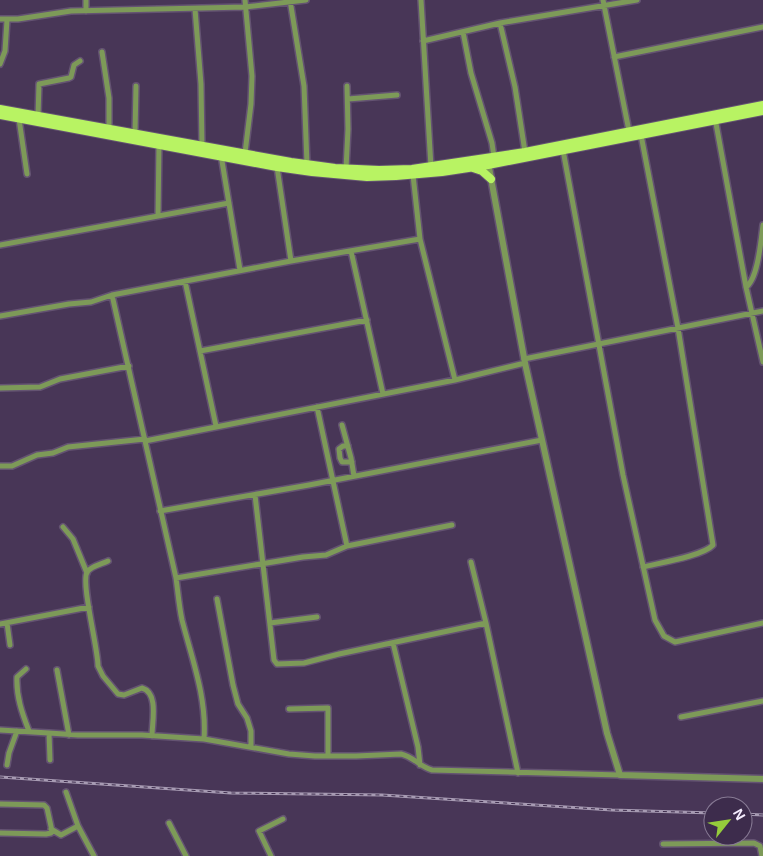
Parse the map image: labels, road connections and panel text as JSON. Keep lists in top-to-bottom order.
{
  "north": "top right"
}
